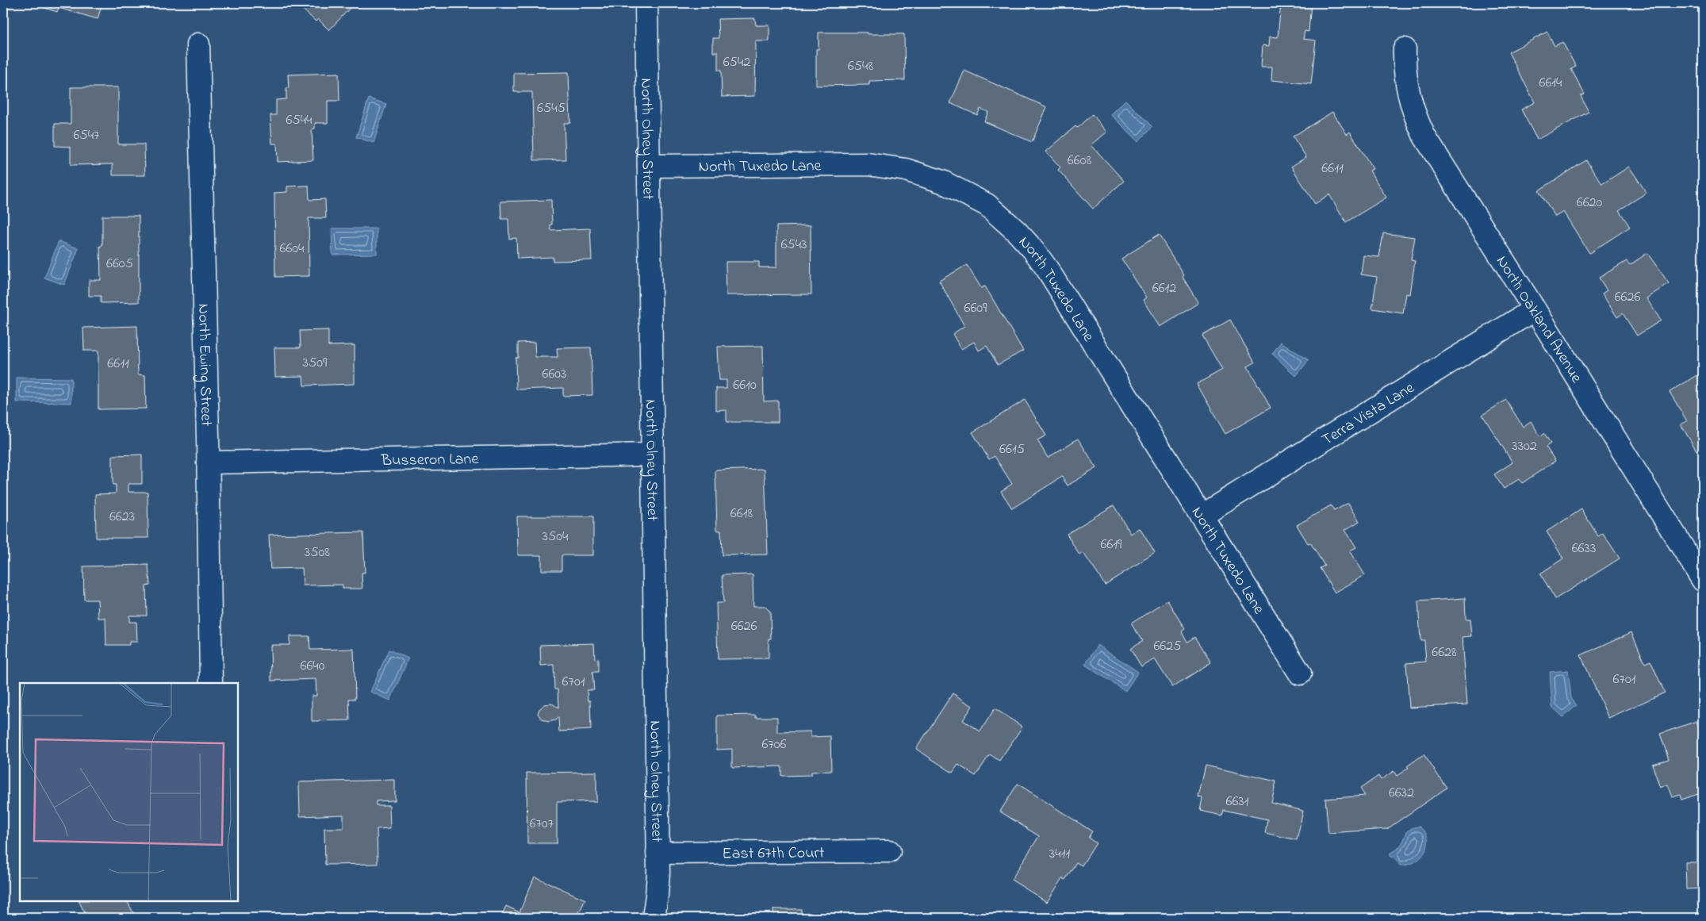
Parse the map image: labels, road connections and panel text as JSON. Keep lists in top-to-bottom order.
{
  "streets": {
    "street": [
      "North Olney Street",
      "North Tuxedo Lane",
      "North Oakland Avenue",
      "North Ewing Street",
      "Terra Vista Lane",
      "Busseron Lane",
      "East 67th Court"
    ]
  },
  "crossings": [
    ["North Olney Street", "North Tuxedo Lane"],
    ["North Olney Street", "Busseron Lane"],
    ["North Olney Street", "East 67th Court"],
    ["North Tuxedo Lane", "Terra Vista Lane"],
    ["North Oakland Avenue", "Terra Vista Lane"],
    ["North Ewing Street", "Busseron Lane"]
  ],
  "house_numbers": [
    "6542",
    "6548",
    "6614",
    "6545",
    "6544",
    "6547",
    "6608",
    "6611",
    "6620",
    "6543",
    "6604",
    "6605",
    "6612",
    "6626",
    "6609",
    "3509",
    "6611",
    "6603",
    "6610",
    "3302",
    "6615",
    "6618",
    "6623",
    "3504",
    "6619",
    "6633",
    "3508",
    "6626",
    "6625",
    "6628",
    "6640",
    "6701",
    "6701",
    "6706",
    "6632",
    "6631",
    "6707",
    "3411"
  ]
}
